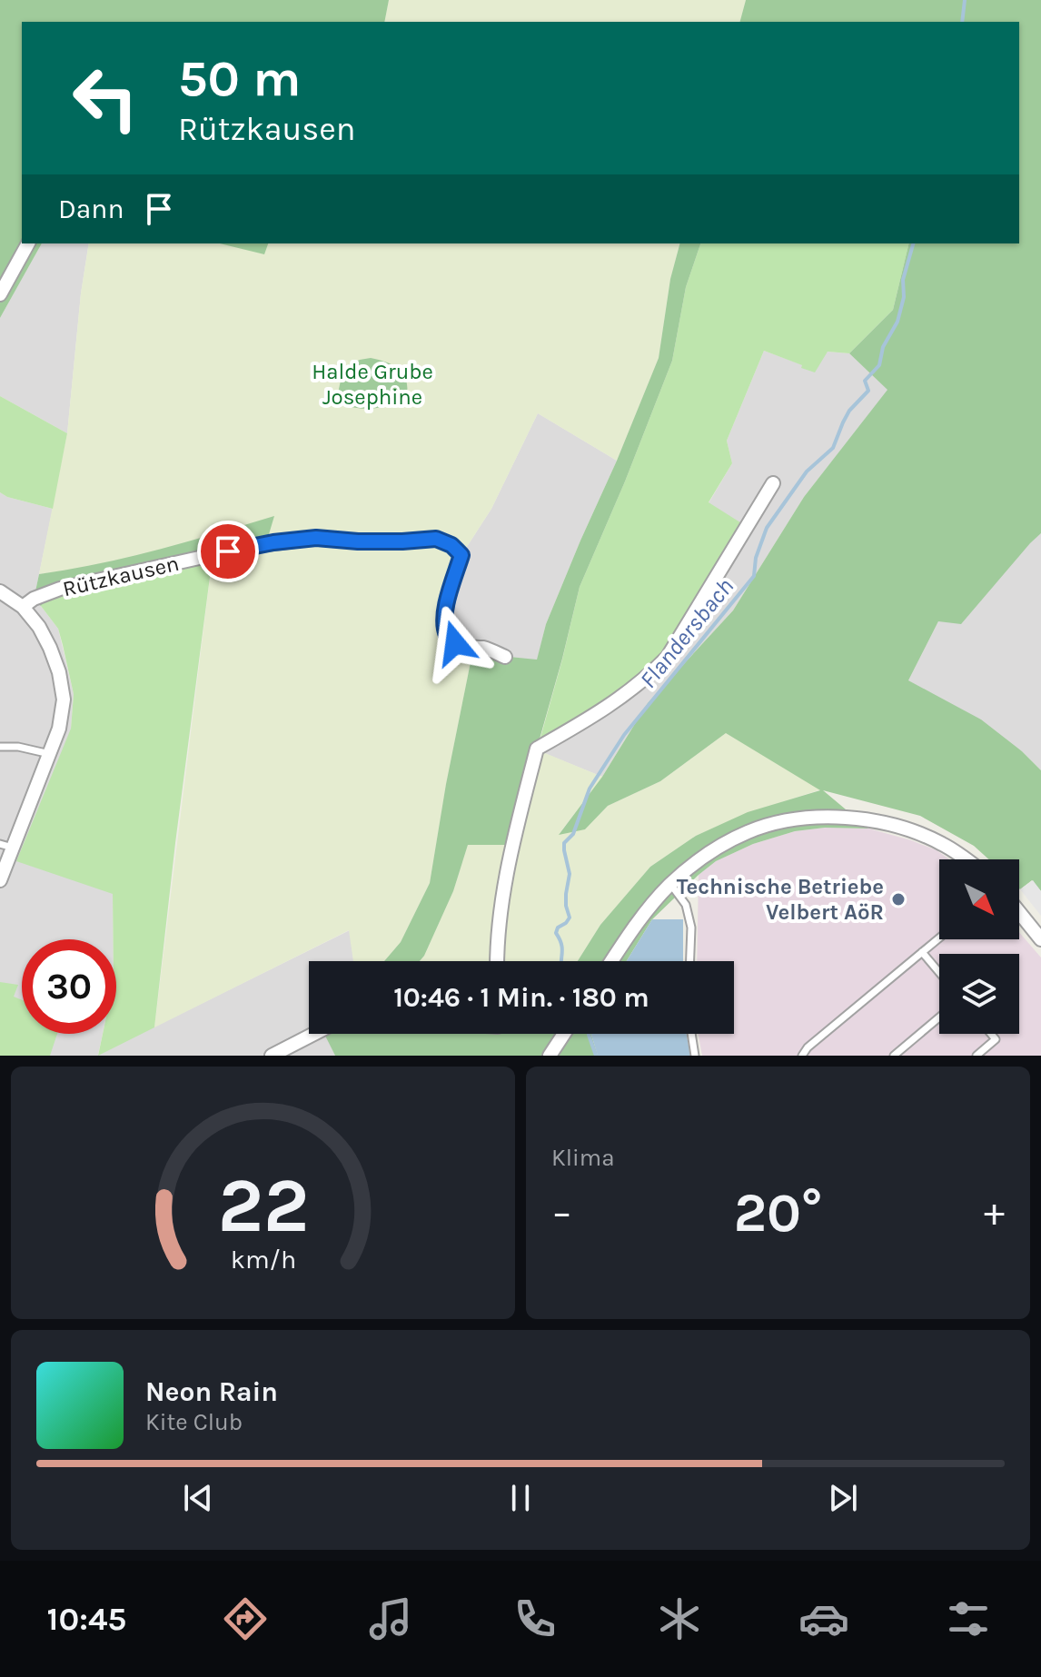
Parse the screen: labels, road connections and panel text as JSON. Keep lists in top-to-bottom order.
{
  "streets": {
    "street": ["Rützkausen"]
  },
  "water": ["Flandersbach"],
  "parks": ["Halde Grube Josephine"],
  "places": ["Technische Betriebe Velbert AöR"],
  "north": "bottom right",
  "page": {
    "turn": ["50 m", "Rützkausen"],
    "then": "Dann",
    "limit": "30",
    "trip": "10:46 · 1 Min. · 180 m",
    "tile": "Klima",
    "heat": ["−", "20°", "+"],
    "song": ["Neon Rain", "Kite Club"],
    "tabs": "10:45",
    "gauge": ["22", "km/h"]
  }
}
